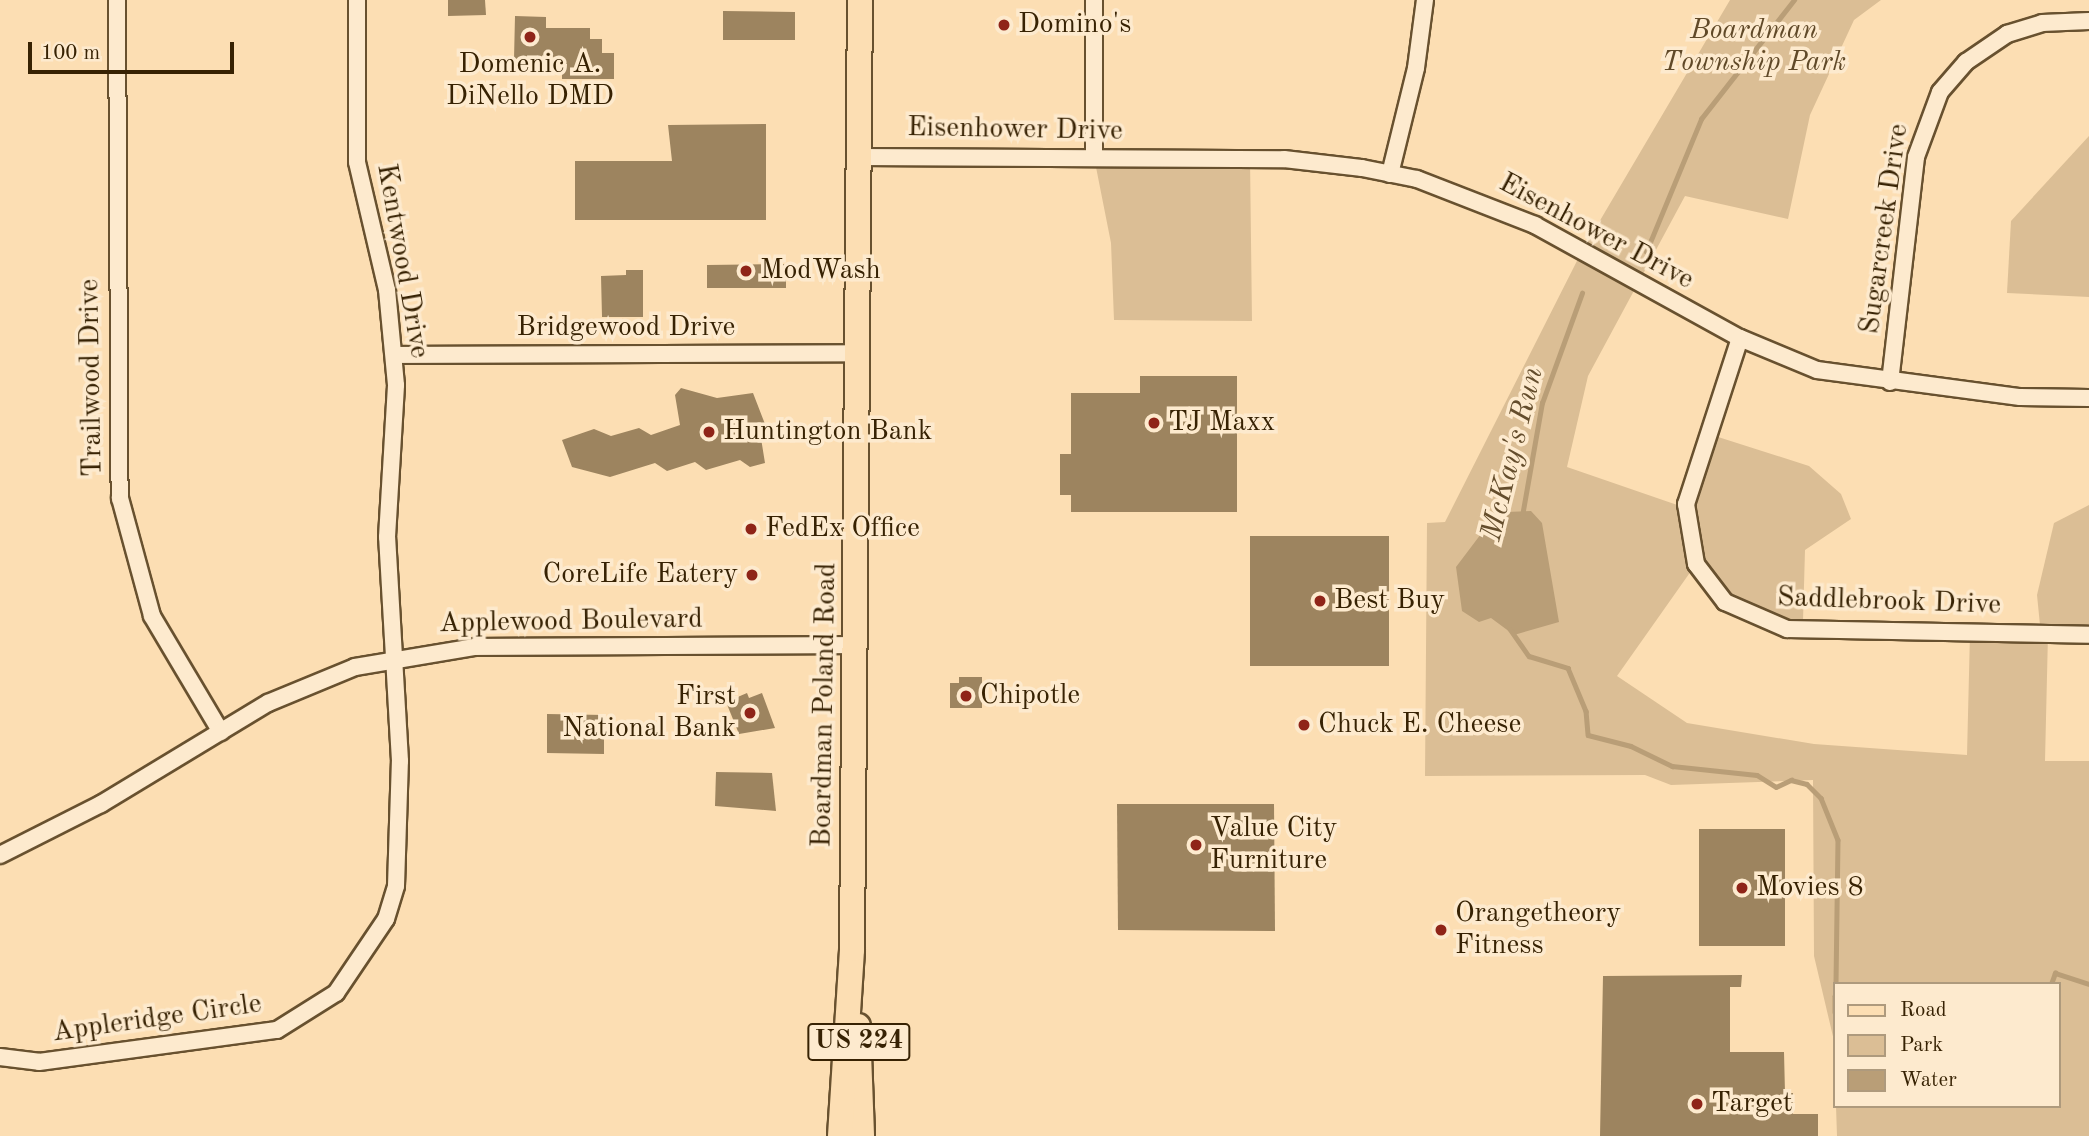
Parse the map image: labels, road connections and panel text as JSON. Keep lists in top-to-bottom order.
{
  "streets": {
    "main road": ["Boardman Poland Road", "US 224"],
    "street": [
      "Eisenhower Drive",
      "Sugarcreek Drive",
      "Kentwood Drive",
      "Bridgewood Drive",
      "Trailwood Drive",
      "Saddlebrook Drive",
      "Applewood Boulevard",
      "Appleridge Circle"
    ]
  },
  "crossings": [
    ["Eisenhower Drive", "Sugarcreek Drive"],
    ["Eisenhower Drive", "Saddlebrook Drive"],
    ["Eisenhower Drive", "Boardman Poland Road"],
    ["Kentwood Drive", "Bridgewood Drive"],
    ["Kentwood Drive", "Applewood Boulevard"],
    ["Kentwood Drive", "Appleridge Circle"],
    ["Bridgewood Drive", "Boardman Poland Road"],
    ["Trailwood Drive", "Applewood Boulevard"],
    ["Applewood Boulevard", "Boardman Poland Road"],
    ["Applewood Boulevard", "Appleridge Circle"]
  ],
  "water": ["McKay's Run"],
  "parks": ["Boardman Township Park"],
  "places": [
    "Domino's",
    "Domenic A. DiNello DMD",
    "ModWash",
    "TJ Maxx",
    "Huntington Bank",
    "FedEx Office",
    "CoreLife Eatery",
    "Best Buy",
    "Chipotle",
    "First National Bank",
    "Chuck E. Cheese",
    "Value City Furniture",
    "Movies 8",
    "Orangetheory Fitness",
    "Target"
  ],
  "legend": ["Road", "Park", "Water"],
  "scale_bar": "100 m"
}
